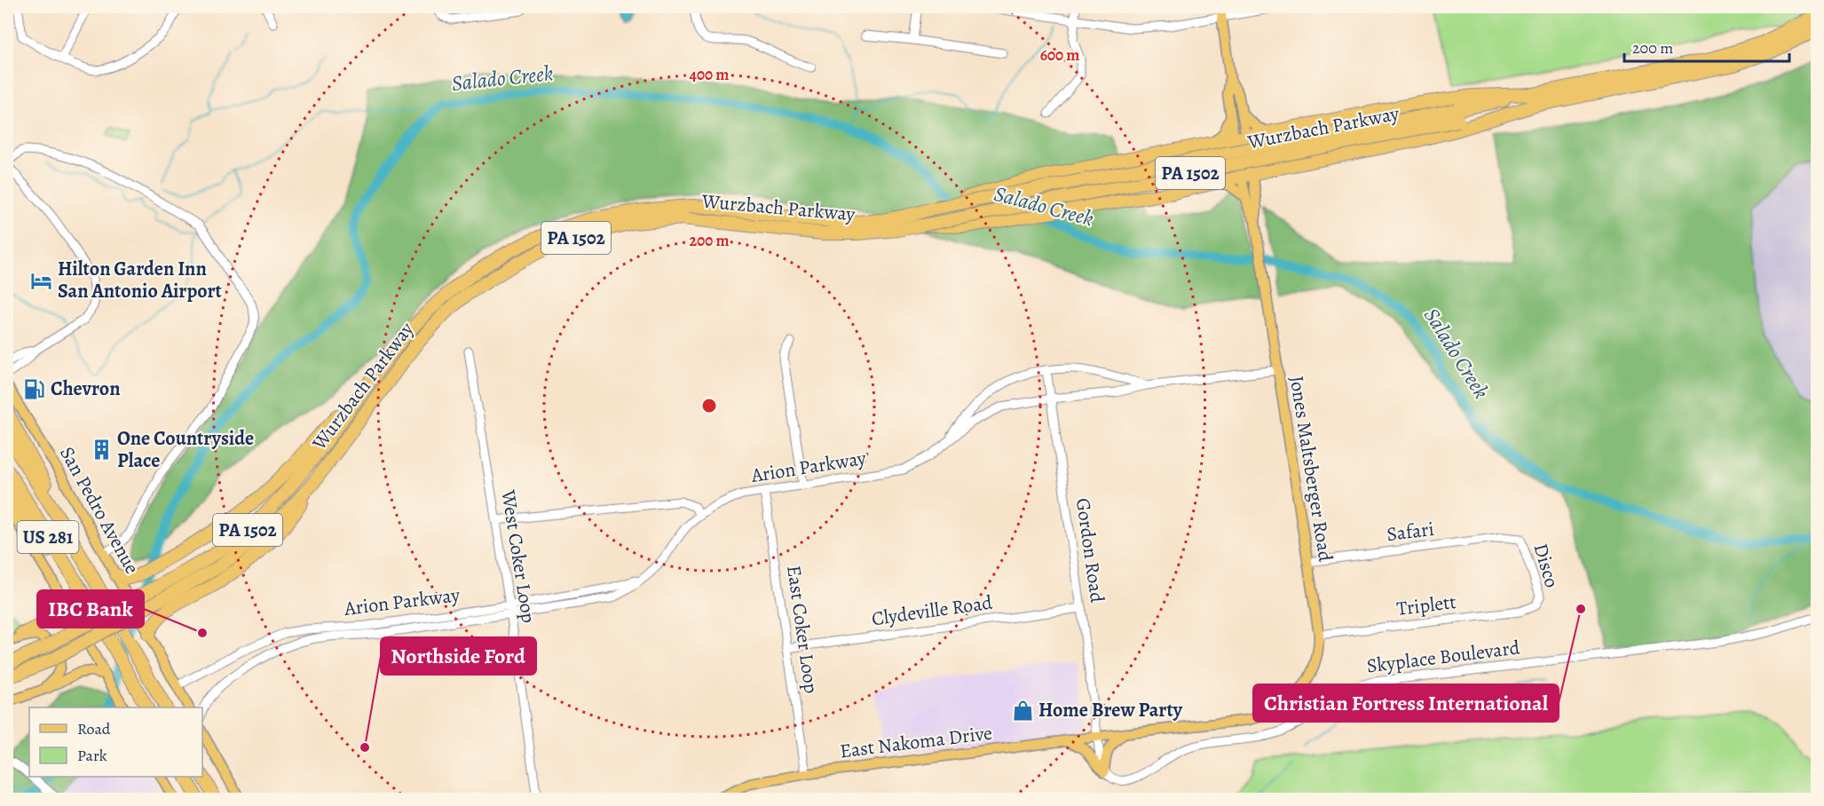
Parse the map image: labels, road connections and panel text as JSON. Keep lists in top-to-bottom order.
{
  "streets": {
    "highway": ["Wurzbach Parkway", "PA 1502", "US 281"],
    "main road": ["Jones Maltsberger Road", "San Pedro Avenue", "East Nakoma Drive"],
    "street": [
      "Arion Parkway",
      "Safari",
      "Gordon Road",
      "West Coker Loop",
      "Disco",
      "Triplett",
      "Clydeville Road",
      "East Coker Loop",
      "Skyplace Boulevard"
    ]
  },
  "crossings": [
    ["Arion Parkway", "Jones Maltsberger Road"],
    ["Arion Parkway", "San Pedro Avenue"],
    ["Arion Parkway", "Gordon Road"],
    ["Arion Parkway", "West Coker Loop"],
    ["Arion Parkway", "East Coker Loop"],
    ["Jones Maltsberger Road", "Safari"],
    ["Jones Maltsberger Road", "Triplett"],
    ["Jones Maltsberger Road", "East Nakoma Drive"],
    ["Safari", "Disco"],
    ["Gordon Road", "Clydeville Road"],
    ["Gordon Road", "East Nakoma Drive"],
    ["Disco", "Triplett"],
    ["Clydeville Road", "East Coker Loop"],
    ["East Coker Loop", "East Nakoma Drive"]
  ],
  "water": ["Salado Creek"],
  "places": {
    "hotel": ["Hilton Garden Inn San Antonio Airport"],
    "fuel station": ["Chevron"],
    "building": ["One Countryside Place"],
    "other": ["Christian Fortress International", "IBC Bank", "Northside Ford"],
    "shop": ["Home Brew Party"]
  },
  "legend": ["Road", "Park"],
  "scale_bar": "200 m",
  "rings": ["600 m", "400 m", "200 m"]
}
